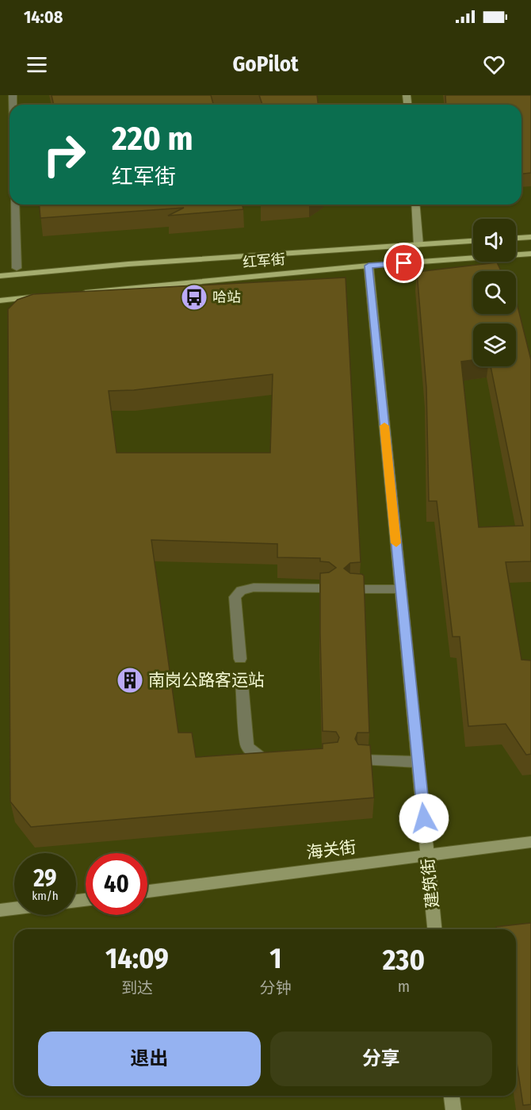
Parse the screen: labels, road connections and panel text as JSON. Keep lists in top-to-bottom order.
{
  "streets": {
    "main road": ["红军街"],
    "street": ["海关街", "建筑街"]
  },
  "crossings": [
    ["红军街", "建筑街"],
    ["海关街", "建筑街"]
  ],
  "places": {
    "bus stop": ["哈站"],
    "building": ["南岗公路客运站"]
  },
  "page": {
    "status": "14:08",
    "header": "GoPilot",
    "turn": ["220 m", "红军街"],
    "speed": "29 km/h",
    "limit": "40",
    "eta": [
      "14:09",
      "到达",
      "1",
      "分钟",
      "230",
      "m"
    ],
    "buttons": ["退出", "分享"]
  }
}
